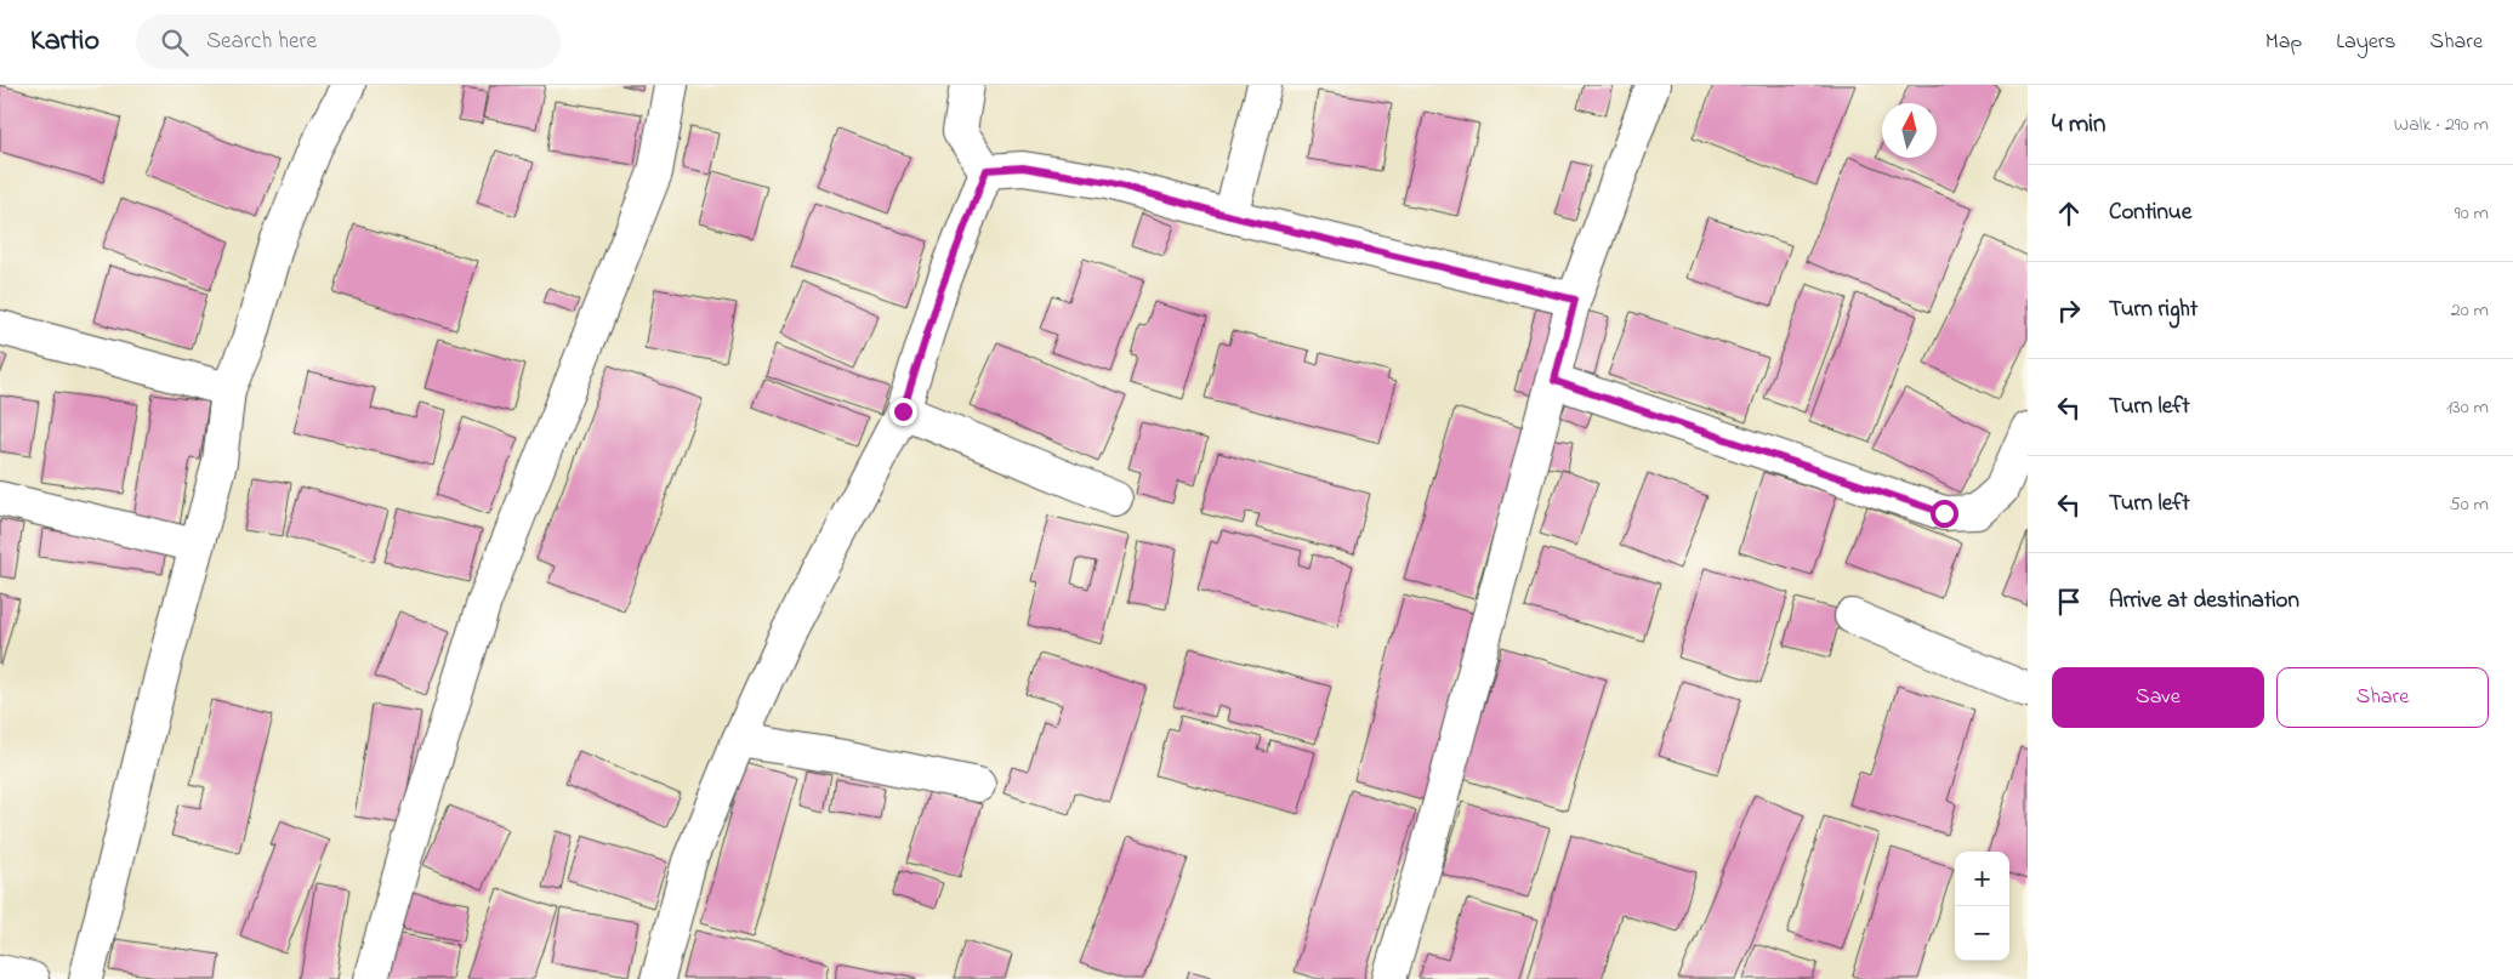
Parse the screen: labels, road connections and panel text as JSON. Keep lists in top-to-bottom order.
{
  "north": "top",
  "page": {
    "header": "Kartio",
    "search": "Search here",
    "nav": ["Map", "Layers", "Share"],
    "heading": ["4 min", "Walk · 290 m"],
    "list": [
      ["Continue", "90 m"],
      ["Turn right", "20 m"],
      ["Turn left", "130 m"],
      ["Turn left", "50 m"],
      "Arrive at destination"
    ],
    "buttons": ["Save", "Share"],
    "map_buttons": ["+", "−"]
  }
}
